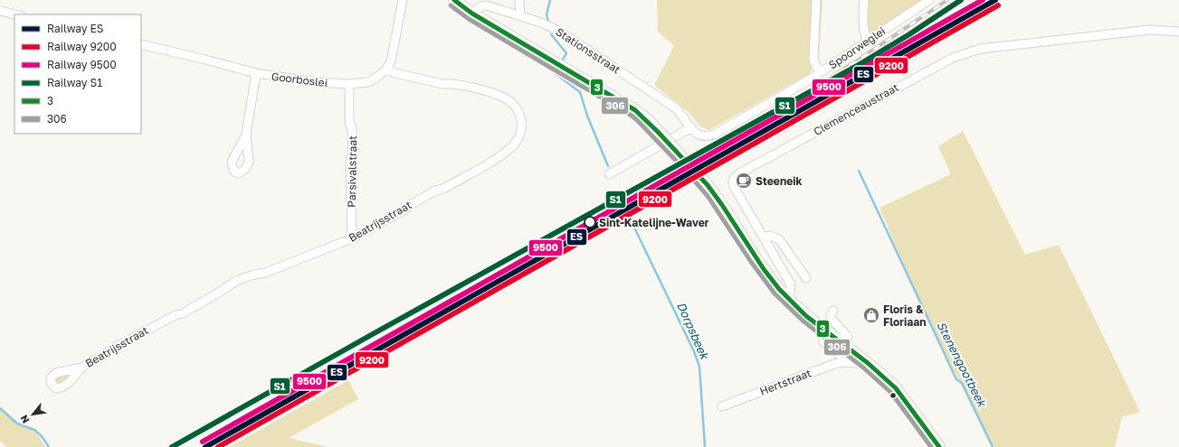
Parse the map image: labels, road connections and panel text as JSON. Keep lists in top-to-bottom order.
{
  "streets": {
    "street": [
      "Spoorweglei",
      "Stationsstraat",
      "Goorboslei",
      "Clemenceaustraat",
      "Parsivalstraat",
      "Beatrijsstraat",
      "Hertstraat"
    ]
  },
  "crossings": [
    ["Spoorweglei", "Stationsstraat"],
    ["Goorboslei", "Parsivalstraat"],
    ["Goorboslei", "Beatrijsstraat"],
    ["Parsivalstraat", "Beatrijsstraat"]
  ],
  "water": ["Dorpsbeek", "Stenengootbeek"],
  "places": {
    "cafe": ["Steeneik"],
    "other": ["Sint-Katelijne-Waver"],
    "shop": ["Floris & Floriaan"]
  },
  "lines": [
    "rail line ES",
    "rail line 9500",
    "rail line S1",
    "transit line 3",
    "rail line 9200",
    "transit line 306"
  ],
  "legend": [
    "Railway ES",
    "Railway 9200",
    "Railway 9500",
    "Railway S1",
    "3",
    "306"
  ],
  "north": "bottom left"
}
